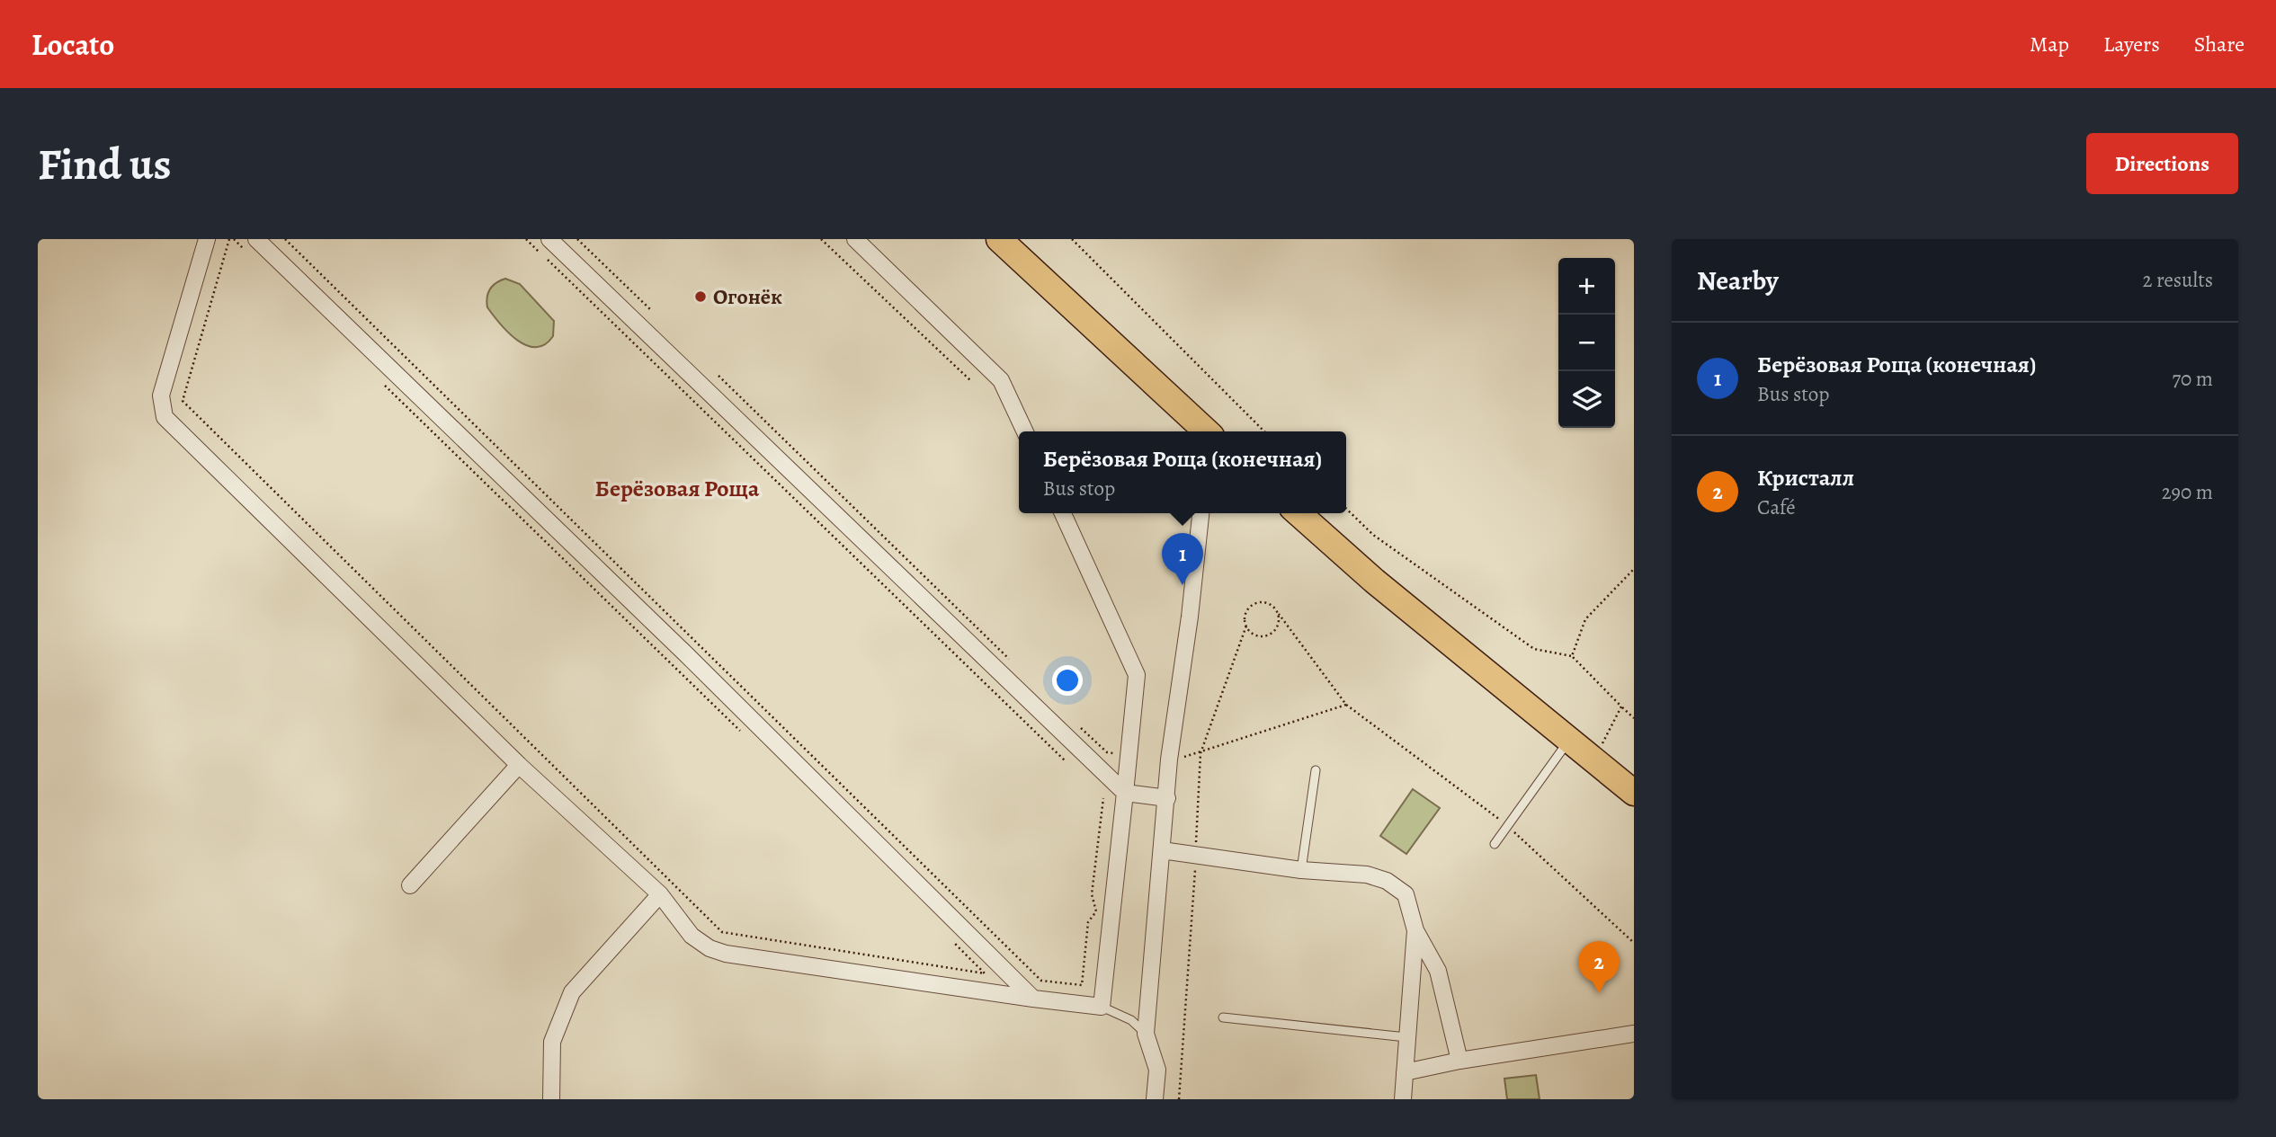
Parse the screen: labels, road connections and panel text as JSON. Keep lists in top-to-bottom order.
{
  "districts": ["Берёзовая Роща"],
  "places": ["Огонёк"],
  "page": {
    "header": "Locato",
    "nav": ["Map", "Layers", "Share"],
    "buttons": "Directions",
    "title": "Find us",
    "heading": ["Nearby", "2 results"],
    "map_buttons": ["+", "−"],
    "list": [
      {
        "mark": "1",
        "name": "Берёзовая Роща (конечная)",
        "note": "Bus stop",
        "value": "70 m"
      },
      {
        "mark": "2",
        "name": "Кристалл",
        "note": "Café",
        "value": "290 m"
      }
    ],
    "popup": ["Берёзовая Роща (конечная)", "Bus stop"],
    "pins": ["1", "2"]
  }
}
